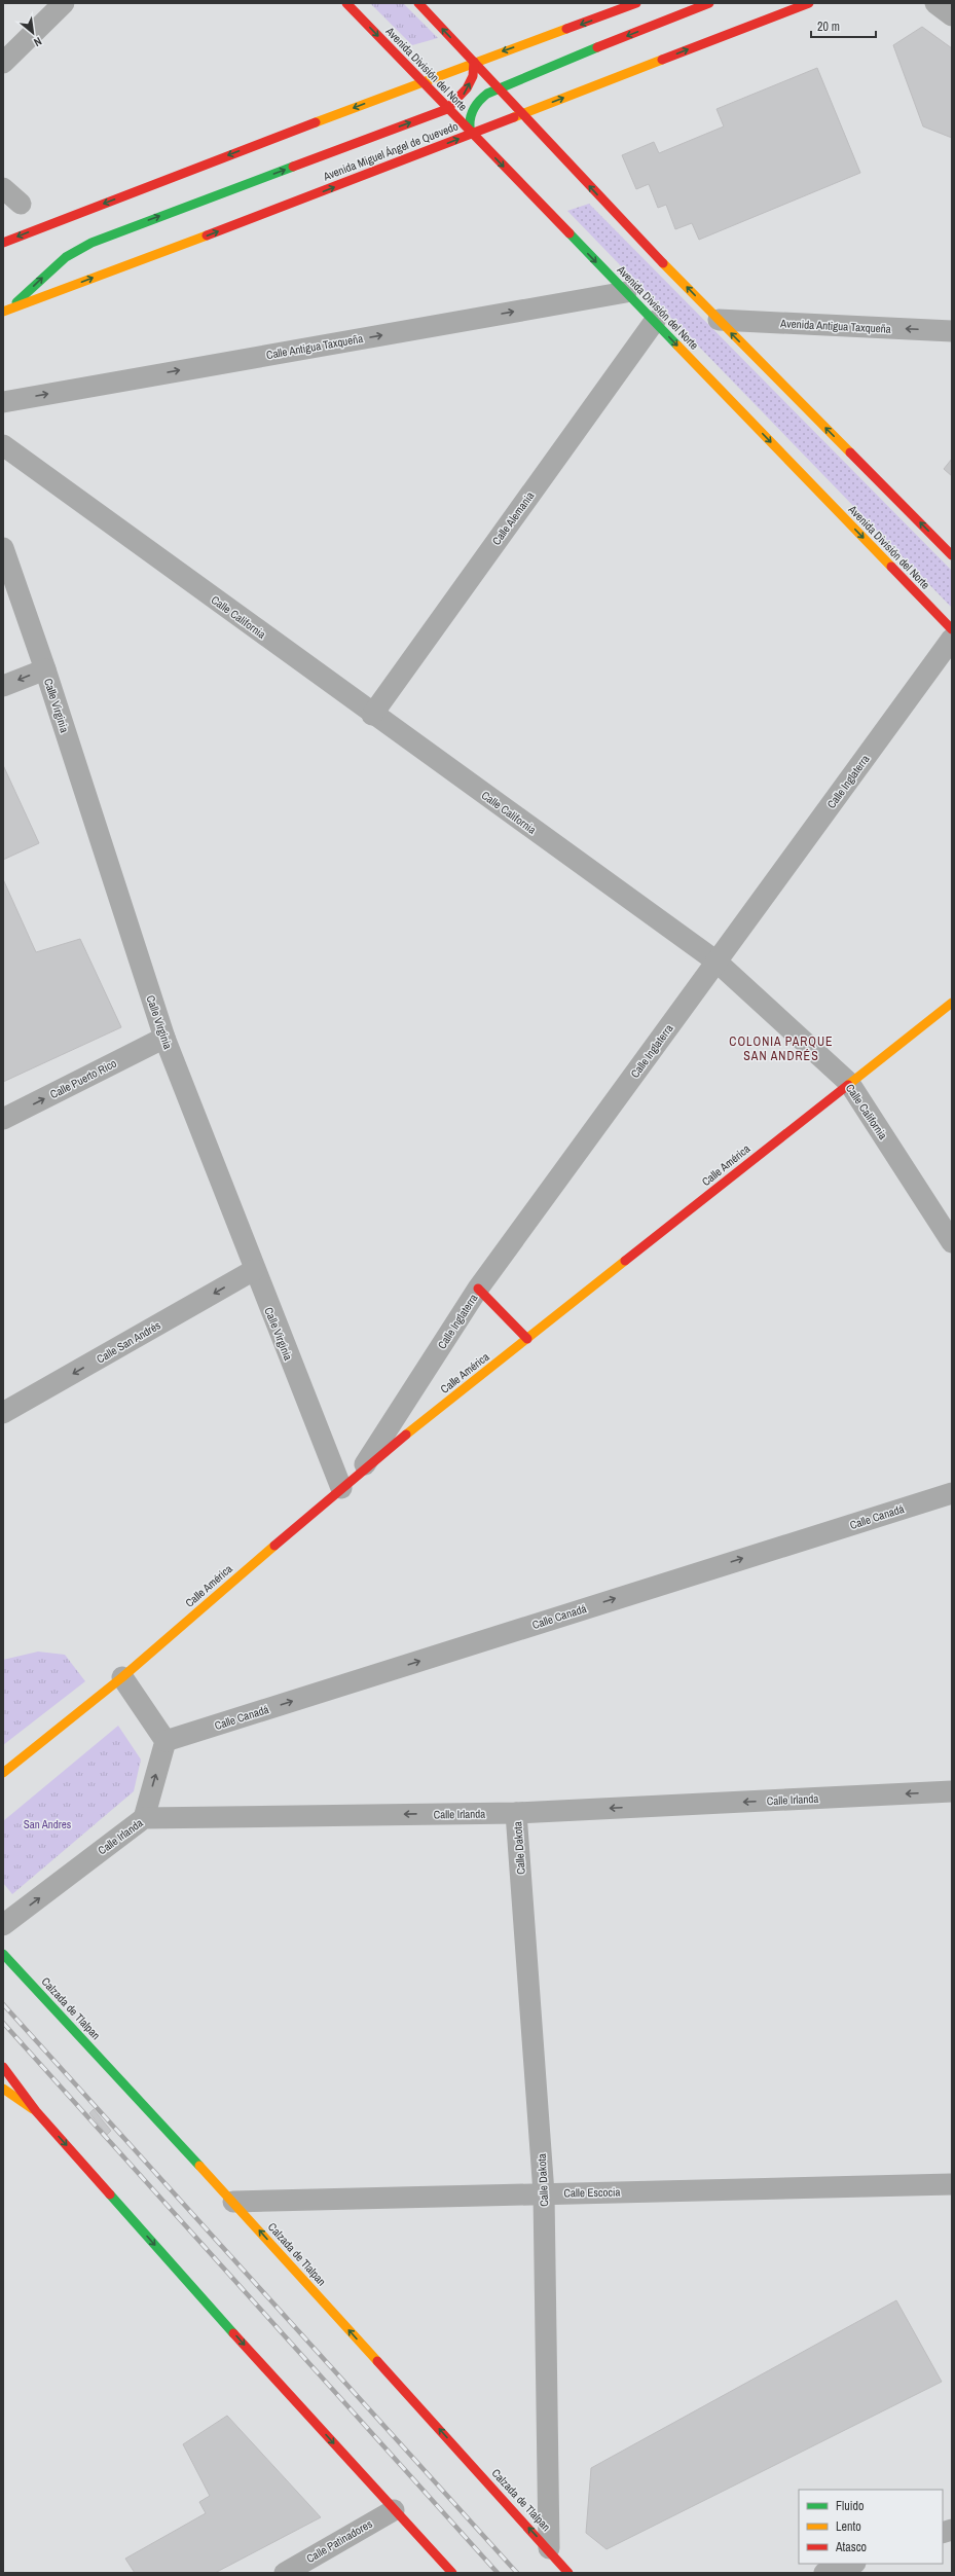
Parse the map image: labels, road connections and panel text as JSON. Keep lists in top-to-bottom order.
{
  "streets": {
    "main road": [
      "Avenida División del Norte",
      "Avenida Miguel Ángel de Quevedo",
      "Calle América",
      "Calzada de Tlalpan"
    ],
    "street": [
      "Avenida Antigua Taxqueña",
      "Calle Antigua Taxqueña",
      "Calle Alemania",
      "Calle California",
      "Calle Virginia",
      "Calle Inglaterra",
      "Calle Puerto Rico",
      "Calle San Andrés",
      "Calle Canadá",
      "Calle Irlanda",
      "Calle Dakota",
      "Calle Escocia",
      "Calle Patinadores"
    ]
  },
  "crossings": [
    ["Avenida División del Norte", "Avenida Miguel Ángel de Quevedo"],
    ["Avenida División del Norte", "Calle Antigua Taxqueña"],
    ["Avenida División del Norte", "Calle Alemania"],
    ["Calle Alemania", "Calle California"],
    ["Calle California", "Calle Inglaterra"],
    ["Calle California", "Calle América"],
    ["Calle Virginia", "Calle Puerto Rico"],
    ["Calle Virginia", "Calle América"],
    ["Calle Virginia", "Calle San Andrés"],
    ["Calle Inglaterra", "Calle América"],
    ["Calle Irlanda", "Calle Dakota"],
    ["Calle Dakota", "Calzada de Tlalpan"],
    ["Calle Dakota", "Calle Escocia"],
    ["Calzada de Tlalpan", "Calle Escocia"]
  ],
  "one_way": [
    "Avenida Antigua Taxqueña",
    "Calle Antigua Taxqueña",
    "Calle Puerto Rico",
    "Calle San Andrés",
    "Calle Canadá",
    "Calzada de Tlalpan"
  ],
  "districts": ["COLONIA PARQUE SAN ANDRÉS"],
  "parks": ["San Andres"],
  "legend": ["Fluido", "Lento", "Atasco"],
  "scale_bar": "20 m",
  "north": "bottom right"
}
